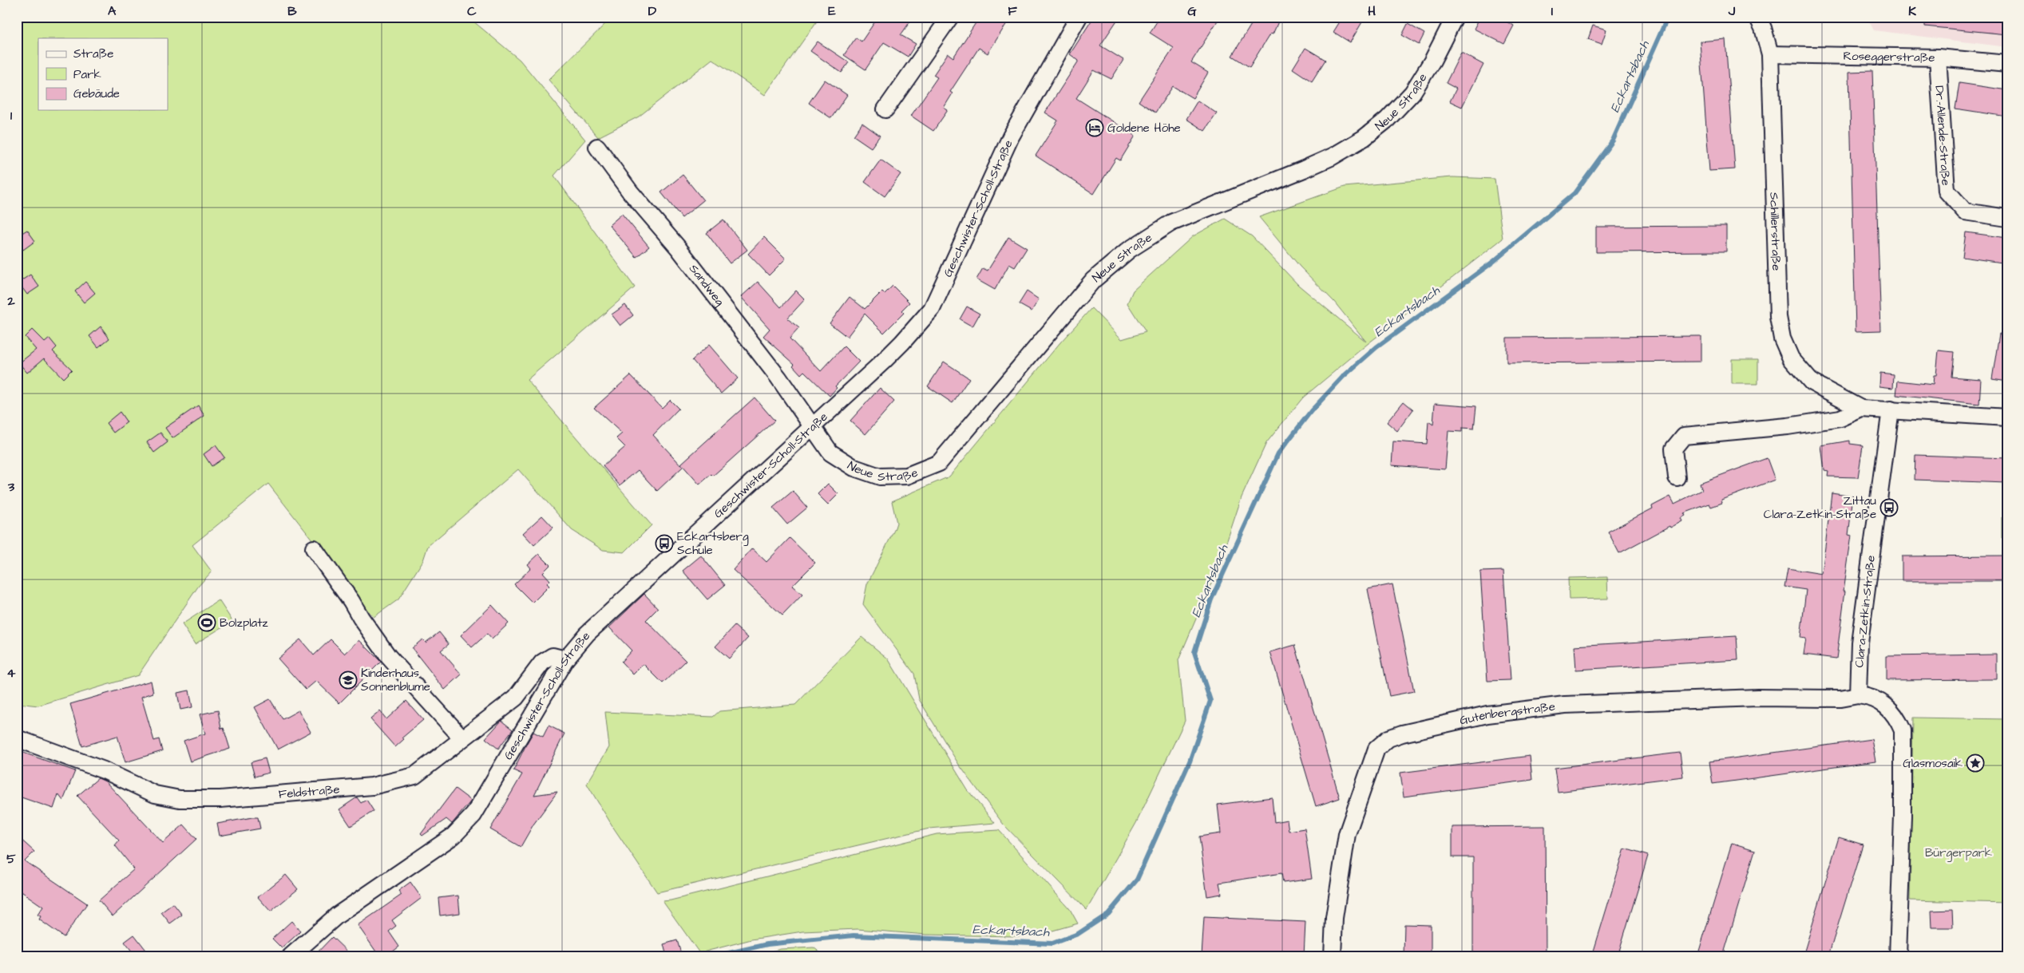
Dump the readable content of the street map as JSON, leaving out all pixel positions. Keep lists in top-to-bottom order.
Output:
{
  "streets": {
    "street": [
      "Roseggerstraße",
      "Neue Straße",
      "Dr.-Allende-Straße",
      "Geschwister-Scholl-Straße",
      "Schillerstraße",
      "Sandweg",
      "Clara-Zetkin-Straße",
      "Gutenbergstraße",
      "Feldstraße"
    ]
  },
  "crossings": [
    ["Roseggerstraße", "Dr.-Allende-Straße"],
    ["Roseggerstraße", "Schillerstraße"],
    ["Neue Straße", "Geschwister-Scholl-Straße"],
    ["Neue Straße", "Sandweg"],
    ["Geschwister-Scholl-Straße", "Sandweg"],
    ["Geschwister-Scholl-Straße", "Feldstraße"],
    ["Schillerstraße", "Clara-Zetkin-Straße"],
    ["Clara-Zetkin-Straße", "Gutenbergstraße"]
  ],
  "water": ["Eckartsbach"],
  "parks": ["Bürgerpark"],
  "places": {
    "hotel": ["Goldene Höhe"],
    "bus stop": ["Zittau Clara-Zetkin-Straße", "Eckartsberg Schule"],
    "sports": ["Bolzplatz"],
    "school or university": ["Kinderhaus Sonnenblume"],
    "place": ["Glasmosaik"]
  },
  "legend": ["Straße", "Park", "Gebäude"],
  "grid": {
    "columns": [
      "A",
      "B",
      "C",
      "D",
      "E",
      "F",
      "G",
      "H",
      "I",
      "J",
      "K"
    ],
    "rows": [
      "1",
      "2",
      "3",
      "4",
      "5"
    ]
  }
}
